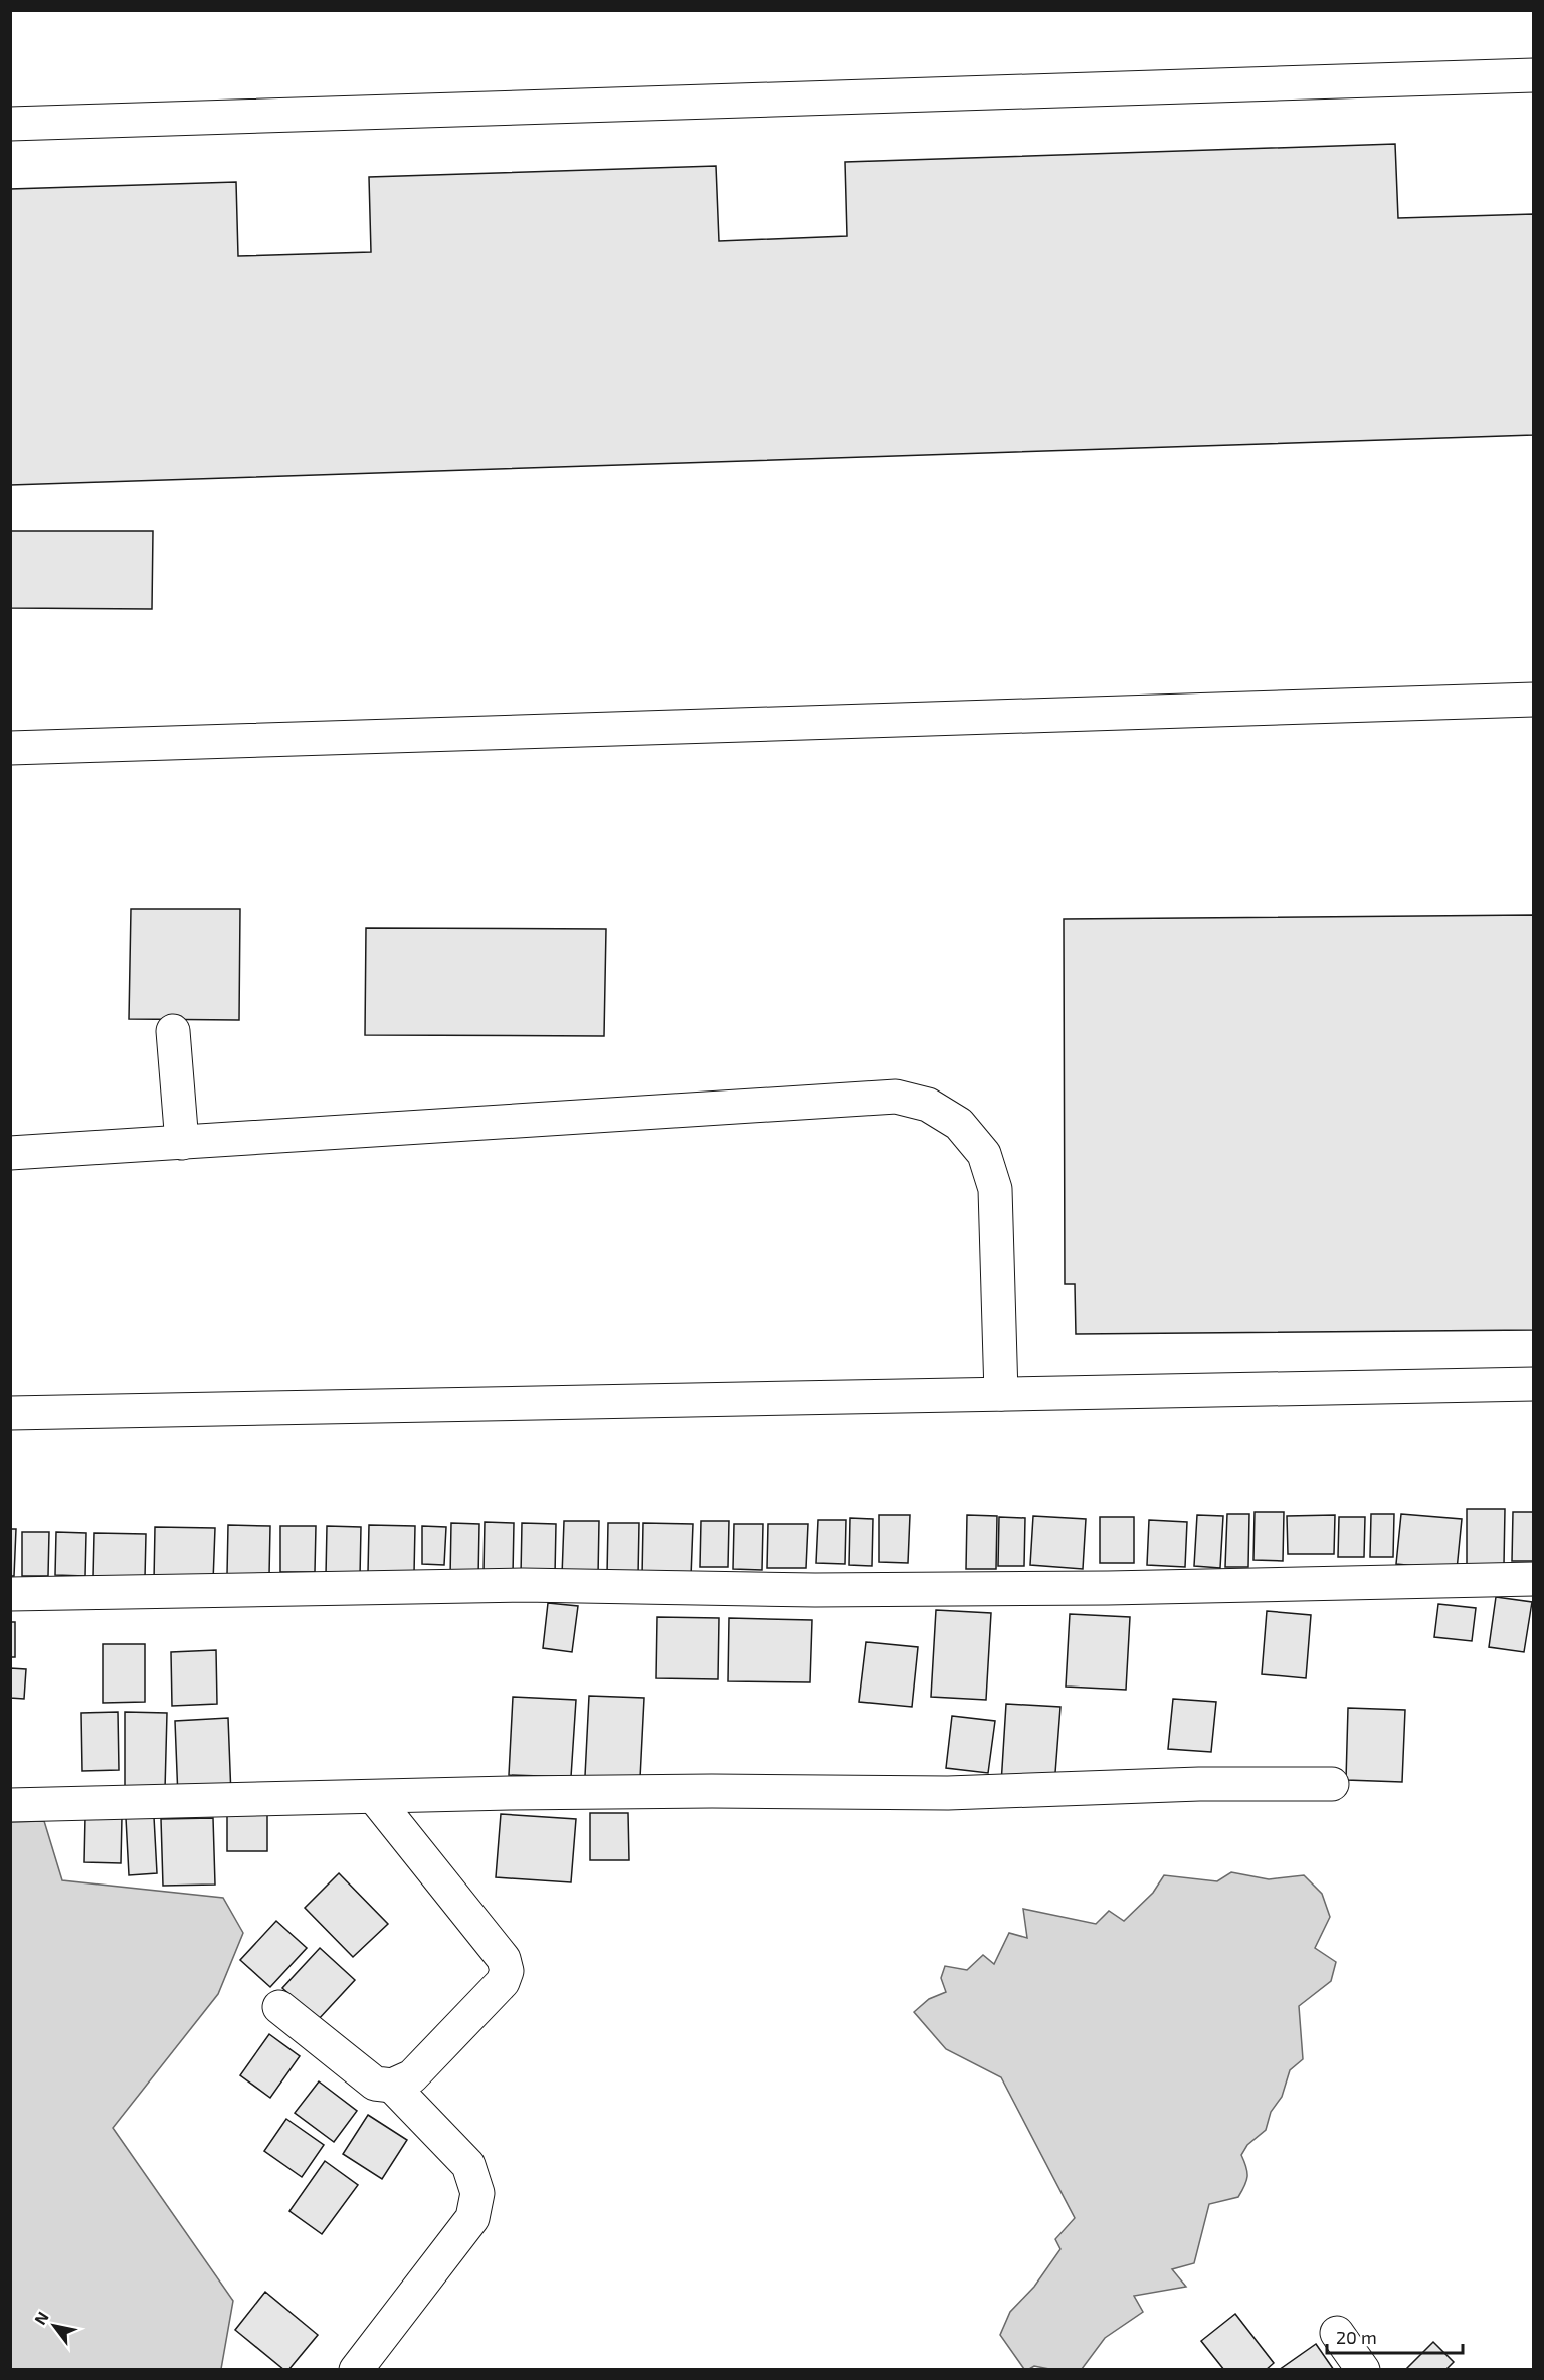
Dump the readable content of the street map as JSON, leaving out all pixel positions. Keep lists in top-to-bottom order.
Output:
{
  "scale_bar": "20 m",
  "north": "top left"
}
